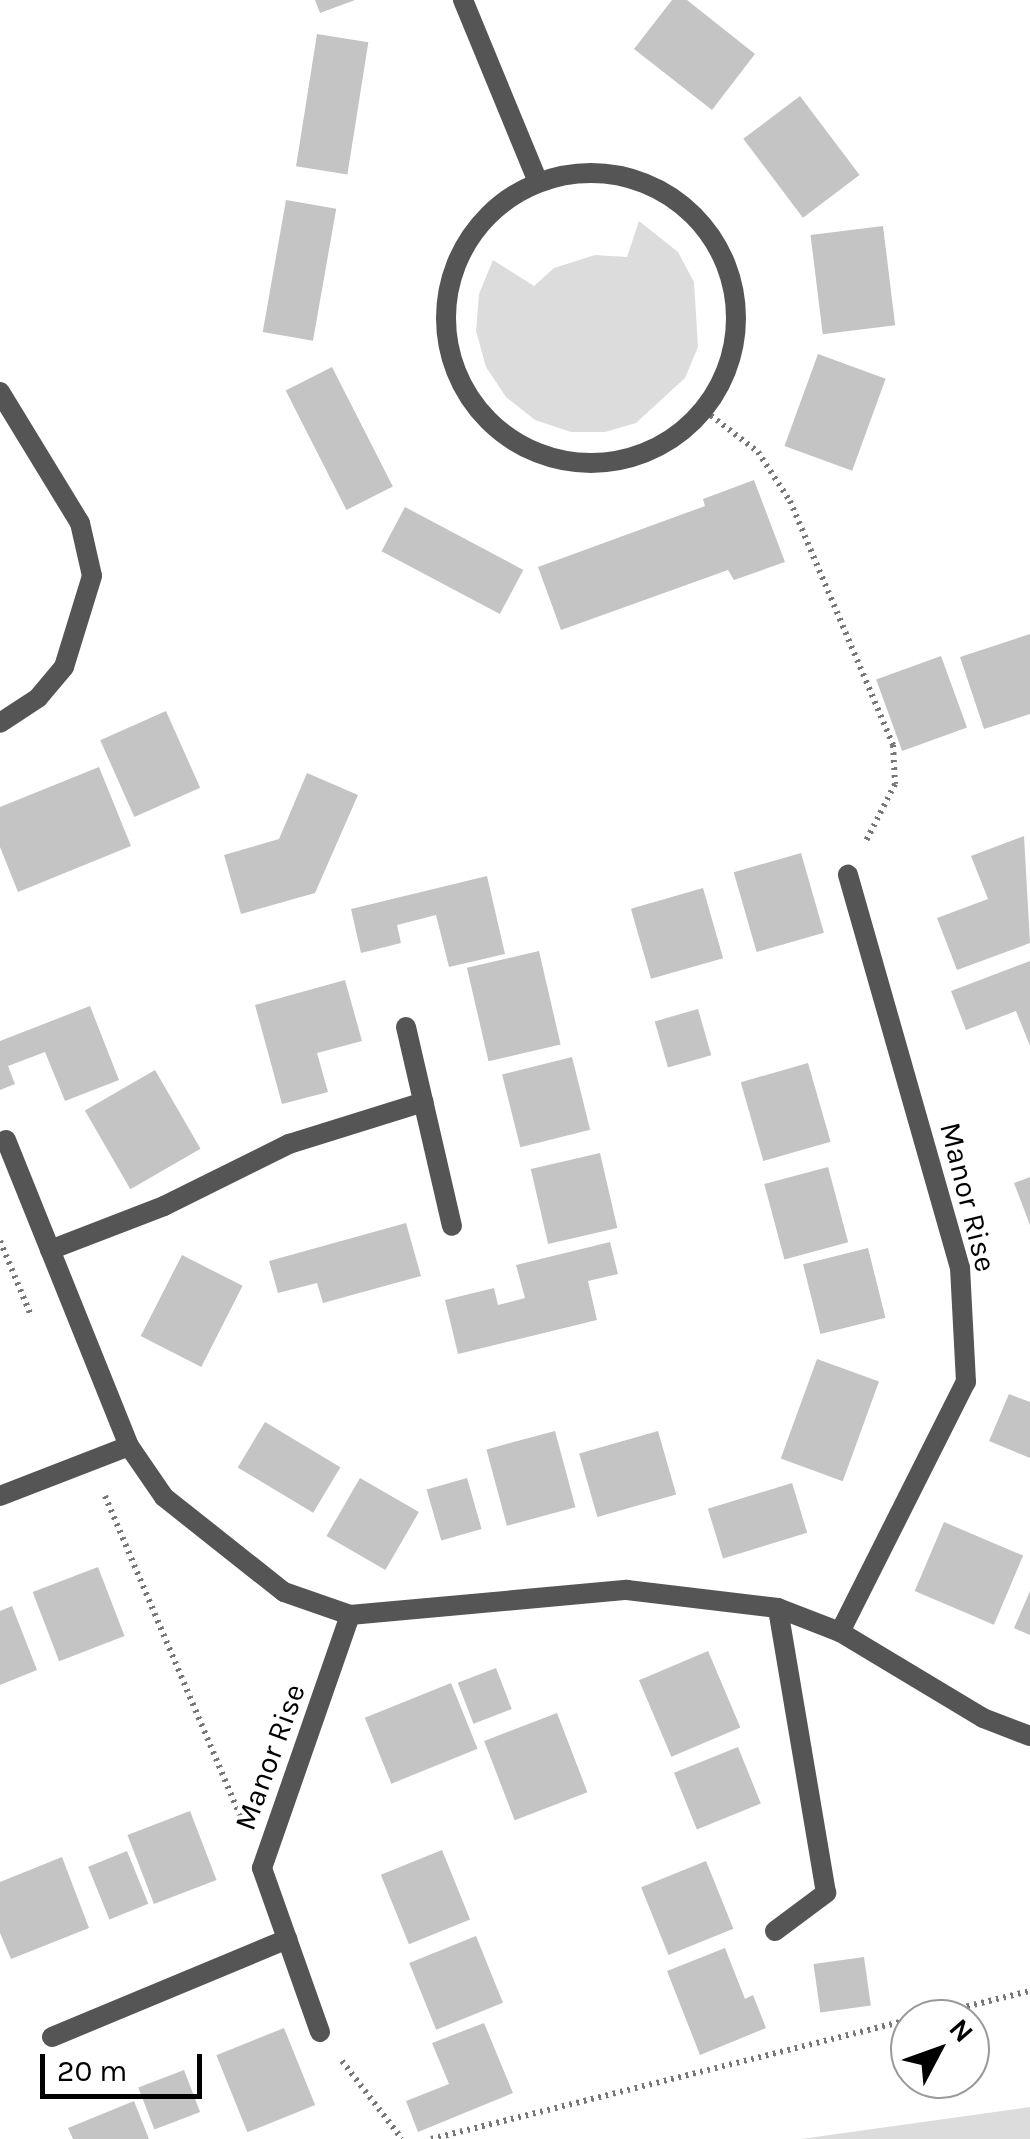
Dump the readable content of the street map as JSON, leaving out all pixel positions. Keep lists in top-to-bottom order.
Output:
{
  "streets": {
    "street": ["Manor Rise"]
  },
  "scale_bar": "20 m",
  "north": "top right"
}
